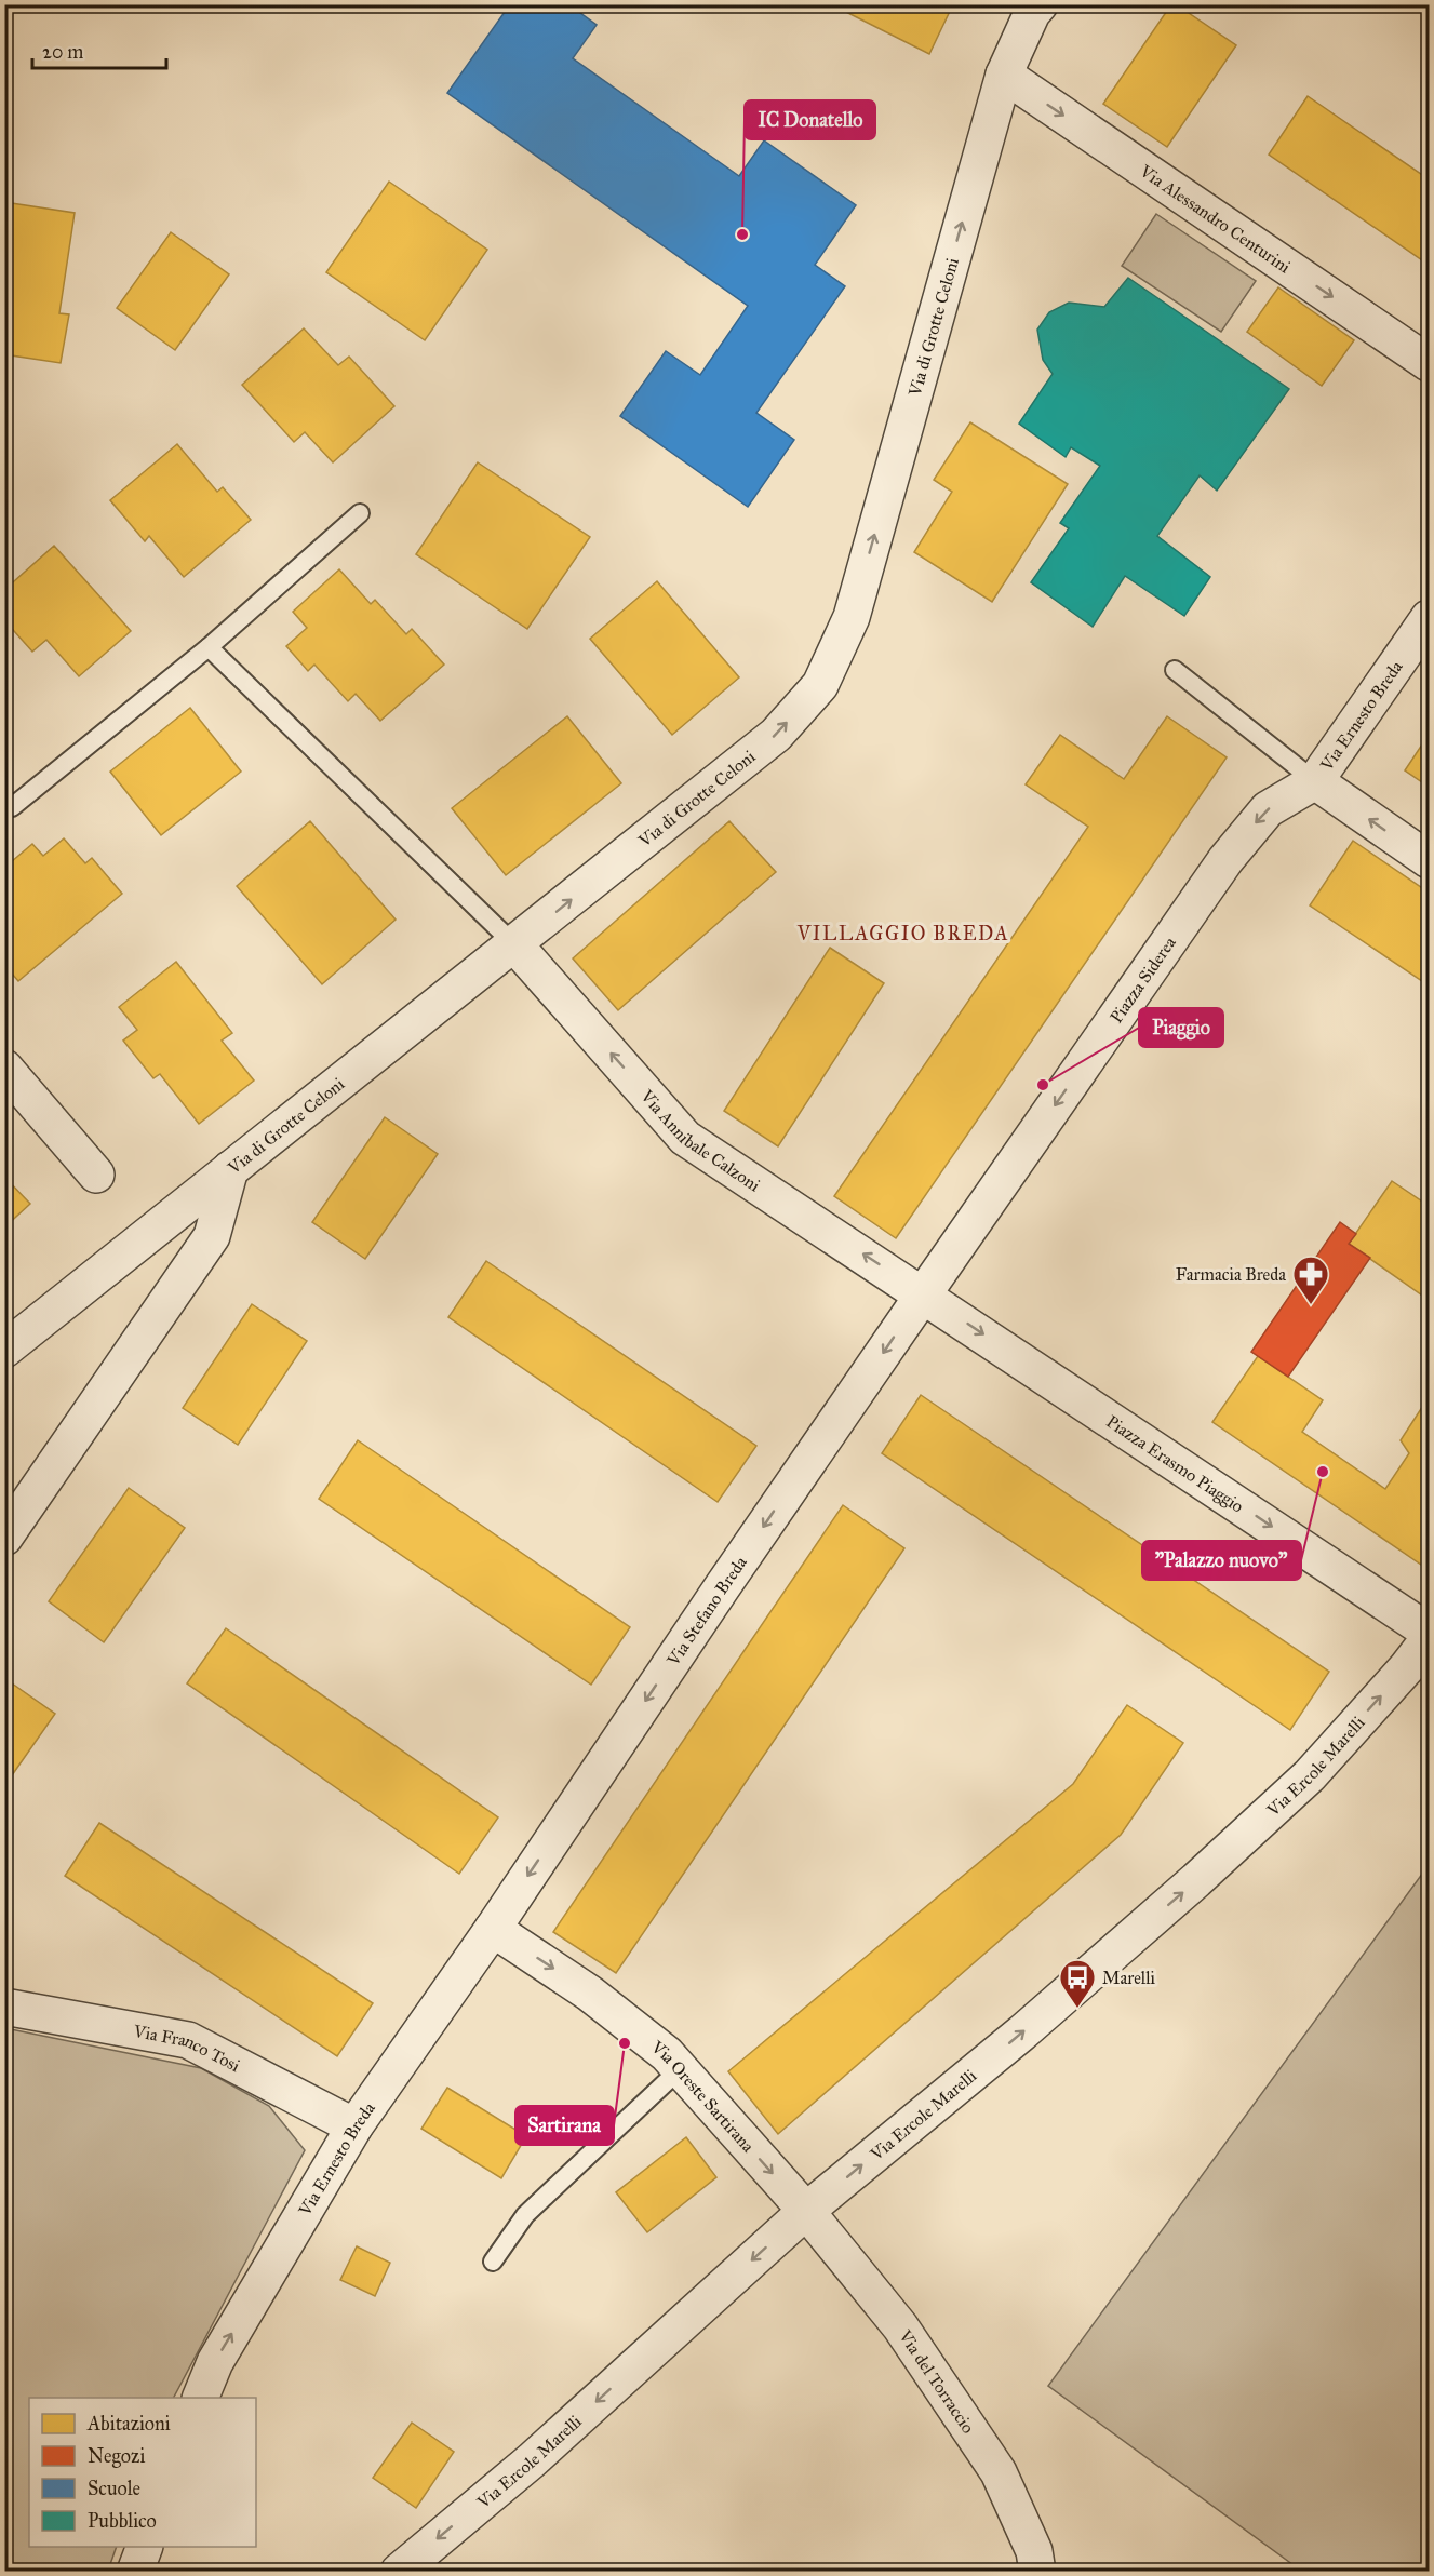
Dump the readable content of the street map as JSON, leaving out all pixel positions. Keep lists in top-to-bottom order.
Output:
{
  "streets": {
    "street": [
      "Via Alessandro Centurini",
      "Via di Grotte Celoni",
      "Via Ernesto Breda",
      "Piazza Siderea",
      "Via Annibale Calzoni",
      "Piazza Erasmo Piaggio",
      "Via Stefano Breda",
      "Via Ercole Marelli",
      "Via Franco Tosi",
      "Via Oreste Sartirana",
      "Via del Torraccio"
    ]
  },
  "crossings": [
    ["Via Alessandro Centurini", "Via di Grotte Celoni"],
    ["Via di Grotte Celoni", "Via Annibale Calzoni"],
    ["Via Ernesto Breda", "Piazza Siderea"],
    ["Via Ernesto Breda", "Via Stefano Breda"],
    ["Via Ernesto Breda", "Via Franco Tosi"],
    ["Via Ernesto Breda", "Via Oreste Sartirana"],
    ["Piazza Siderea", "Via Annibale Calzoni"],
    ["Piazza Siderea", "Piazza Erasmo Piaggio"],
    ["Piazza Siderea", "Via Stefano Breda"],
    ["Via Annibale Calzoni", "Piazza Erasmo Piaggio"],
    ["Via Annibale Calzoni", "Via Stefano Breda"],
    ["Piazza Erasmo Piaggio", "Via Stefano Breda"],
    ["Via Stefano Breda", "Via Oreste Sartirana"],
    ["Via Ercole Marelli", "Via Oreste Sartirana"],
    ["Via Ercole Marelli", "Via del Torraccio"],
    ["Via Oreste Sartirana", "Via del Torraccio"]
  ],
  "one_way": [
    "Via Alessandro Centurini",
    "Via di Grotte Celoni",
    "Via Ernesto Breda",
    "Piazza Siderea",
    "Via Annibale Calzoni",
    "Piazza Erasmo Piaggio",
    "Via Stefano Breda",
    "Via Oreste Sartirana"
  ],
  "districts": ["VILLAGGIO BREDA"],
  "places": {
    "other": [
      "IC Donatello",
      "Piaggio",
      "\"Palazzo nuovo\"",
      "Sartirana"
    ],
    "pharmacy": ["Farmacia Breda"],
    "bus stop": ["Marelli"]
  },
  "legend": [
    "Abitazioni",
    "Negozi",
    "Scuole",
    "Pubblico"
  ],
  "scale_bar": "20 m"
}
